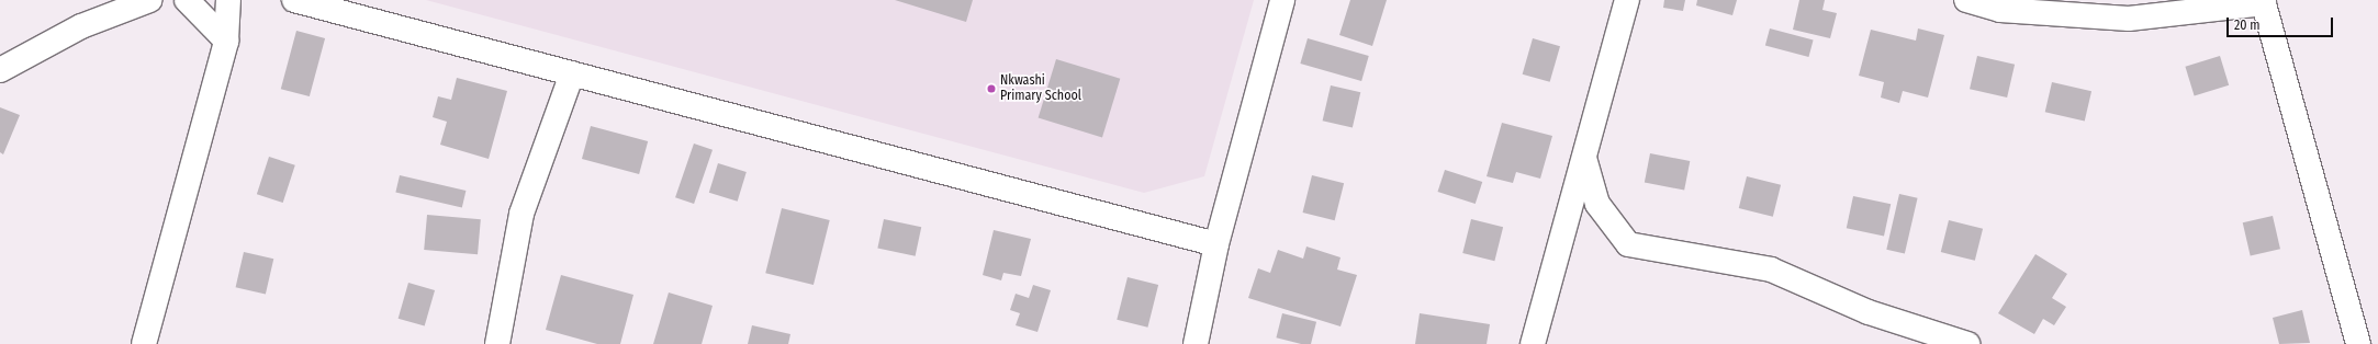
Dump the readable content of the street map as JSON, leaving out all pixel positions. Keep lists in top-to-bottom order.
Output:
{
  "places": ["Nkwashi Primary School"],
  "scale_bar": "20 m"
}
